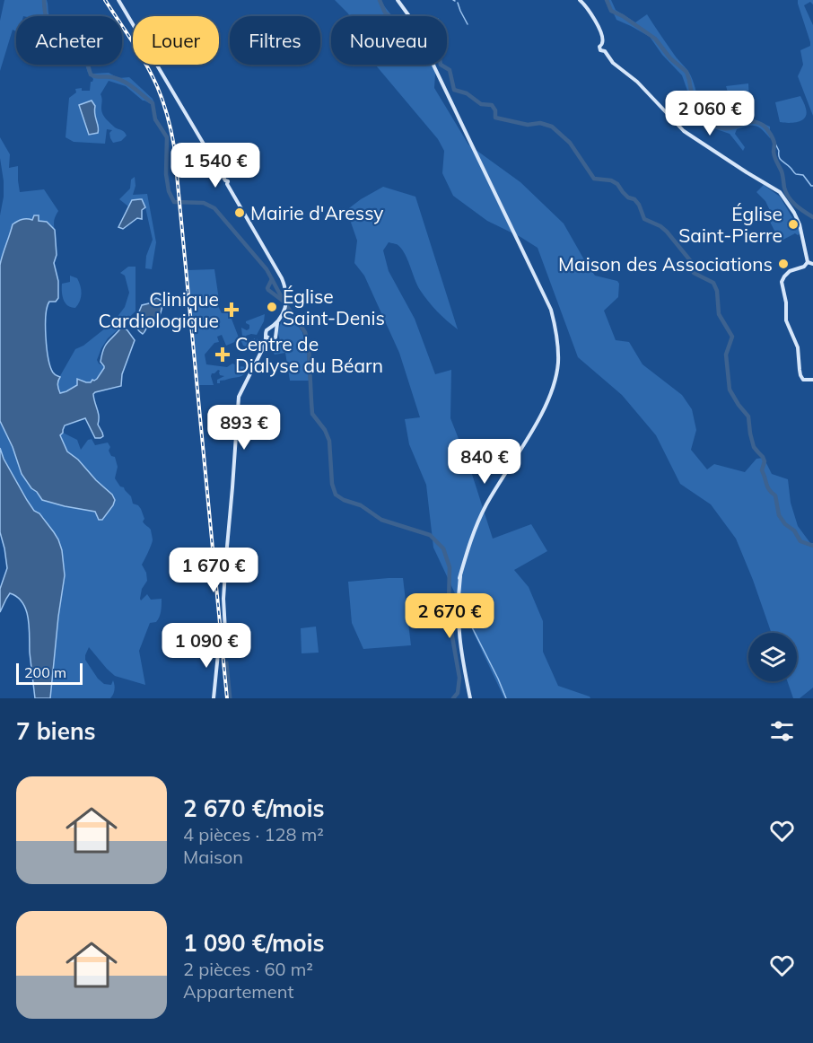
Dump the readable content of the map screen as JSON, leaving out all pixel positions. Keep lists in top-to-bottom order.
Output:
{
  "places": {
    "other": [
      "Mairie d'Aressy",
      "Église Saint-Pierre",
      "Maison des Associations",
      "Église Saint-Denis"
    ],
    "health": ["Clinique Cardiologique", "Centre de Dialyse du Béarn"]
  },
  "scale_bar": "200 m",
  "page": {
    "chip": [
      "Acheter",
      "Louer",
      "Filtres",
      "Nouveau"
    ],
    "price": [
      "2 060 €",
      "1 540 €",
      "893 €",
      "840 €",
      "1 670 €",
      "2 670 €",
      "1 090 €"
    ],
    "scale": "200 m",
    "heading": "7 biens",
    "list": [
      {
        "name": "2 670 €/mois",
        "note": "4 pièces · 128 m² · Maison"
      },
      {
        "name": "1 090 €/mois",
        "note": "2 pièces · 60 m² · Appartement"
      }
    ]
  }
}
